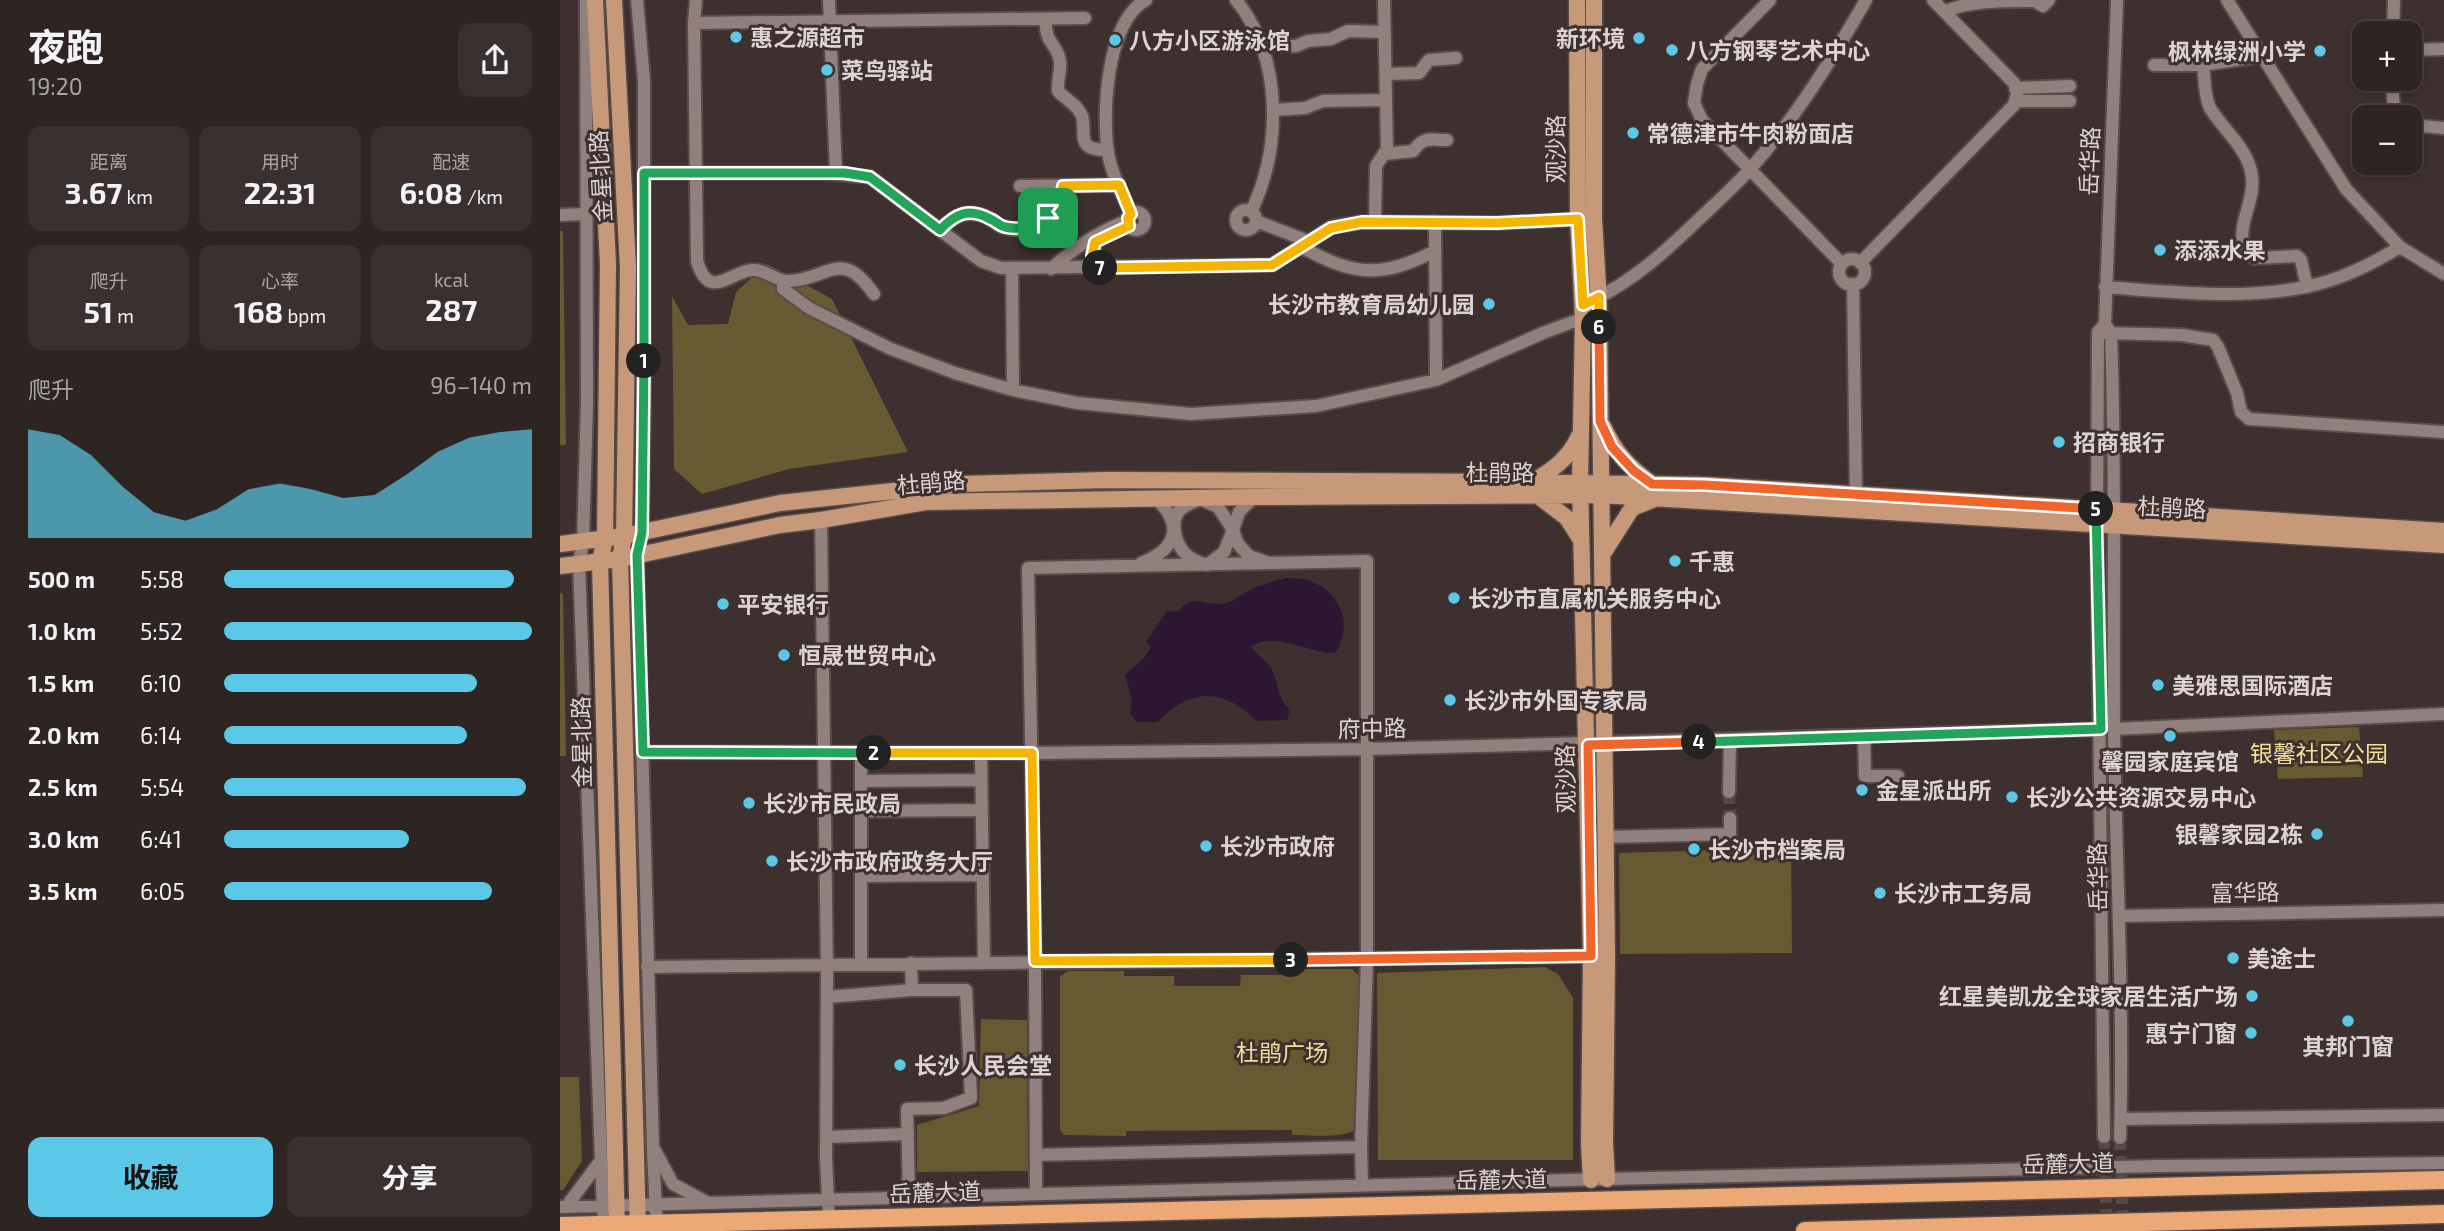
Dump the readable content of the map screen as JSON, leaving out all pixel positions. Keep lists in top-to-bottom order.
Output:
{
  "streets": {
    "highway": ["岳麓大道"],
    "main road": ["观沙路", "金星北路", "杜鹃路"],
    "street": ["岳华路", "府中路", "富华路"]
  },
  "crossings": [
    ["观沙路", "杜鹃路"],
    ["观沙路", "府中路"],
    ["岳华路", "杜鹃路"],
    ["岳华路", "府中路"],
    ["岳华路", "富华路"],
    ["金星北路", "杜鹃路"],
    ["金星北路", "岳麓大道"]
  ],
  "parks": ["银馨社区公园", "杜鹃广场"],
  "places": [
    "惠之源超市",
    "新环境",
    "八方小区游泳馆",
    "八方钢琴艺术中心",
    "枫林绿洲小学",
    "菜鸟驿站",
    "常德津市牛肉粉面店",
    "添添水果",
    "长沙市教育局幼儿园",
    "招商银行",
    "千惠",
    "长沙市直属机关服务中心",
    "平安银行",
    "恒晟世贸中心",
    "美雅思国际酒店",
    "长沙市外国专家局",
    "馨园家庭宾馆",
    "金星派出所",
    "长沙公共资源交易中心",
    "长沙市民政局",
    "银馨家园2栋",
    "长沙市政府",
    "长沙市档案局",
    "长沙市政府政务大厅",
    "长沙市工务局",
    "美途士",
    "红星美凯龙全球家居生活广场",
    "其邦门窗",
    "惠宁门窗",
    "长沙人民会堂"
  ],
  "page": {
    "heading": ["夜跑", "19:20"],
    "map_buttons": ["+", "−"],
    "stats": [
      ["距离", "3.67 km"],
      ["用时", "22:31"],
      ["配速", "6:08 /km"],
      ["爬升", "51 m"],
      ["心率", "168 bpm"],
      ["kcal", "287"]
    ],
    "pins": [
      "7",
      "6",
      "1",
      "5",
      "4",
      "2",
      "3"
    ],
    "chart": ["爬升", "96–140 m"],
    "list": [
      {
        "name": "500 m",
        "note": "5:58"
      },
      {
        "name": "1.0 km",
        "note": "5:52"
      },
      {
        "name": "1.5 km",
        "note": "6:10"
      },
      {
        "name": "2.0 km",
        "note": "6:14"
      },
      {
        "name": "2.5 km",
        "note": "5:54"
      },
      {
        "name": "3.0 km",
        "note": "6:41"
      },
      {
        "name": "3.5 km",
        "note": "6:05"
      }
    ],
    "buttons": ["收藏", "分享"]
  }
}
